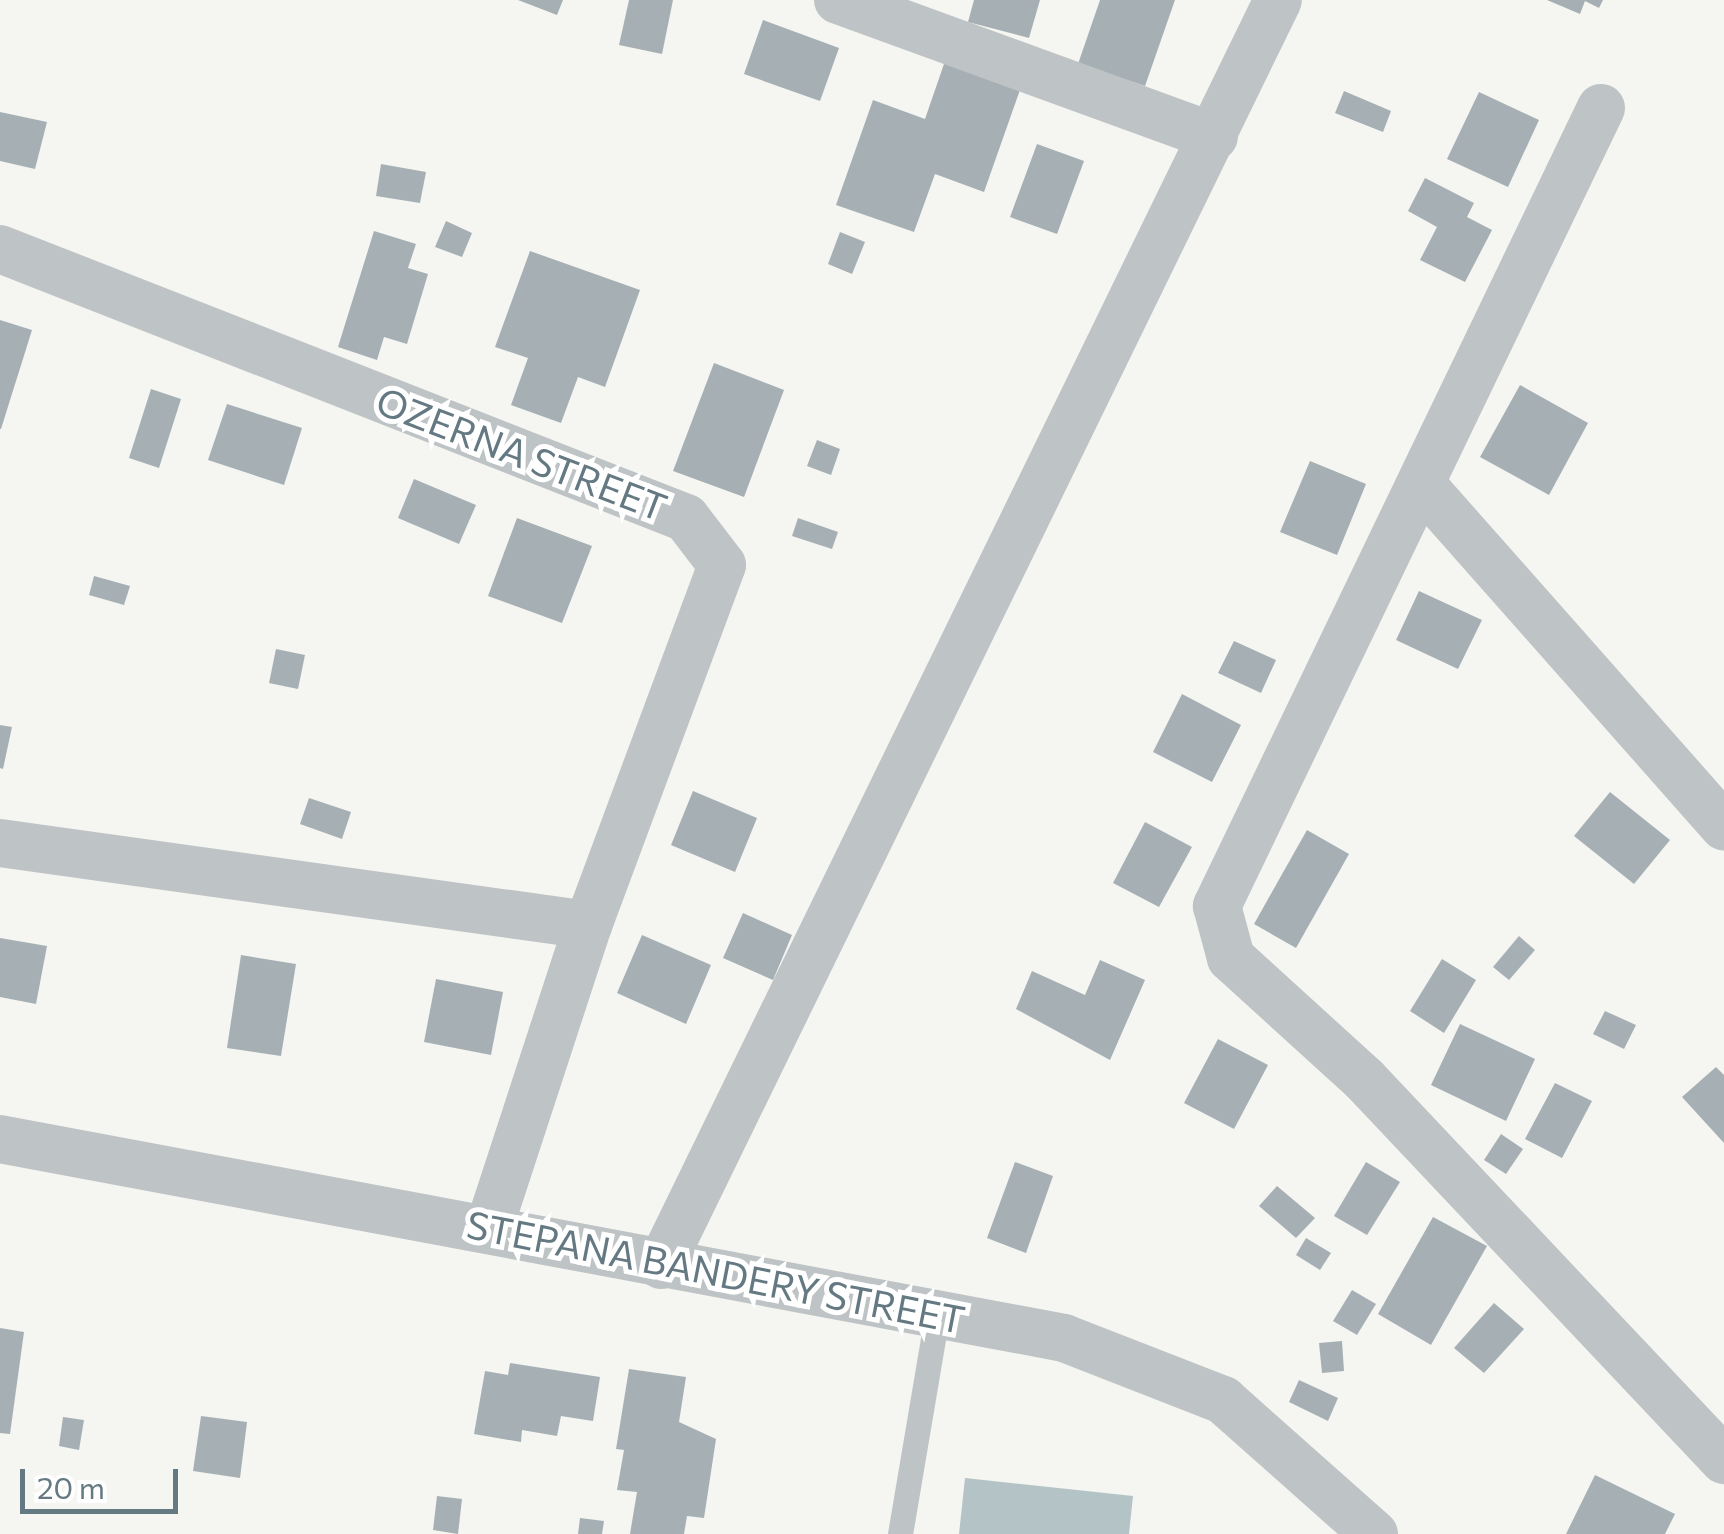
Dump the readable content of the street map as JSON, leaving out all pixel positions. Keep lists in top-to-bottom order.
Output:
{
  "streets": {
    "street": ["OZERNA STREET", "STEPANA BANDERY STREET"]
  },
  "crossings": [
    ["OZERNA STREET", "STEPANA BANDERY STREET"]
  ],
  "scale_bar": "20 m"
}
